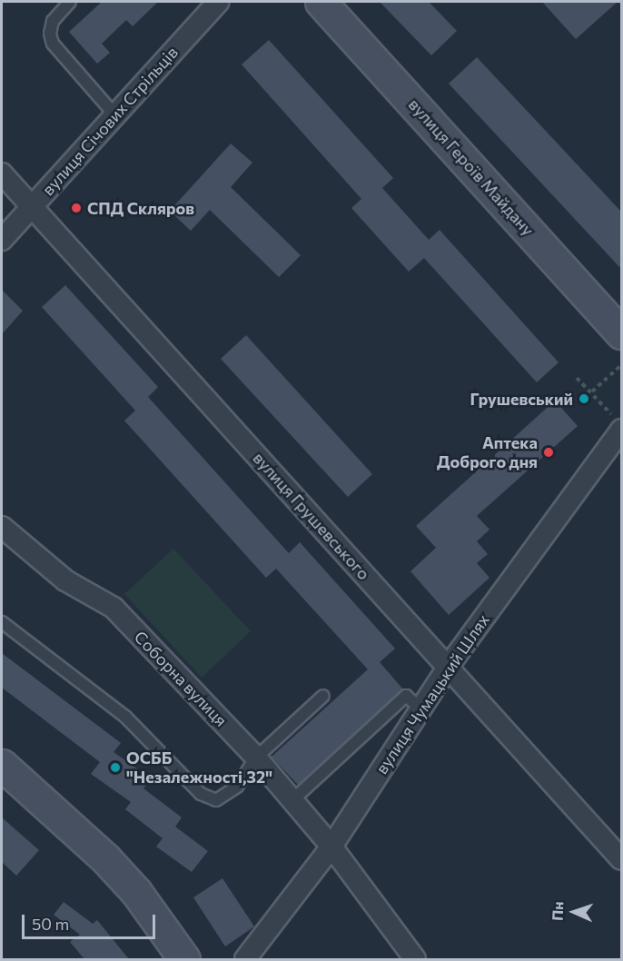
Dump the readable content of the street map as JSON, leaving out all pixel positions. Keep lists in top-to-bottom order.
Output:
{
  "streets": {
    "street": [
      "вулиця Січових Стрільців",
      "вулиця Героїв Майдану",
      "вулиця Грушевського",
      "Соборна вулиця",
      "вулиця Чумацький Шлях"
    ]
  },
  "crossings": [
    ["вулиця Січових Стрільців", "вулиця Грушевського"],
    ["вулиця Грушевського", "вулиця Чумацький Шлях"]
  ],
  "places": [
    "СПД Скляров",
    "Грушевський",
    "Аптека Доброго дня",
    "ОСББ \"Незалежності,32\""
  ],
  "scale_bar": "50 m",
  "north": "left"
}
